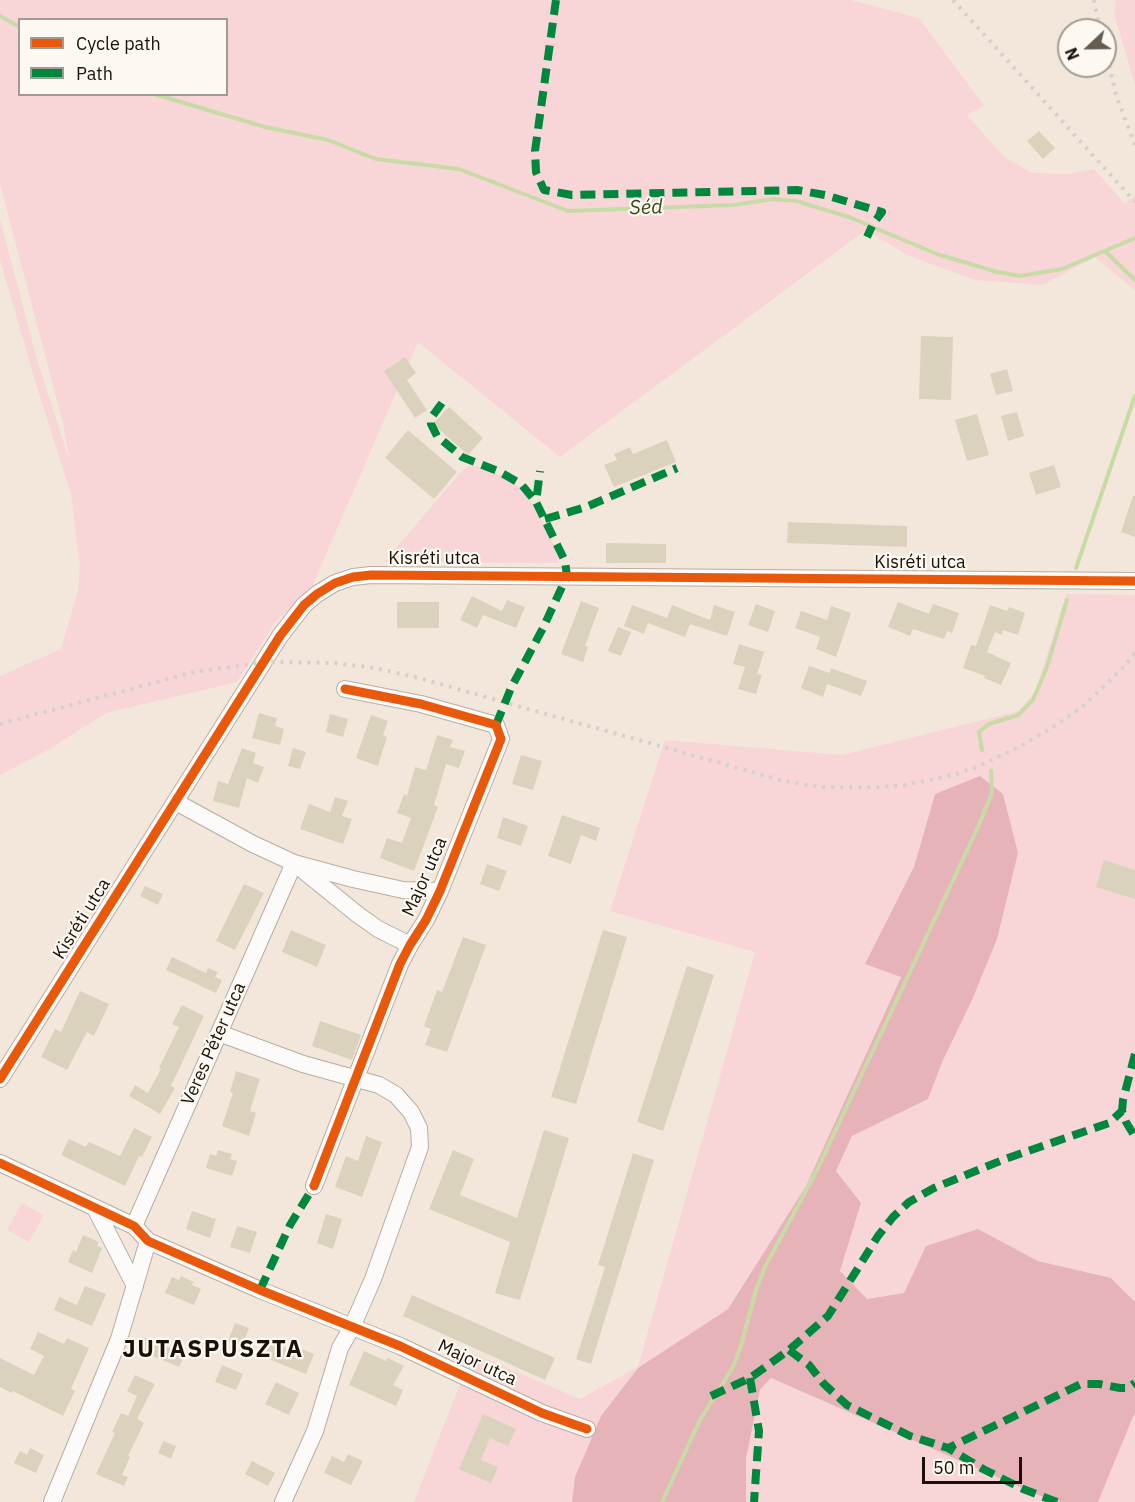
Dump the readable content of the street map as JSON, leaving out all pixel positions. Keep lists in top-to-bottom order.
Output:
{
  "streets": {
    "street": ["Kisréti utca", "Major utca", "Veres Péter utca"]
  },
  "districts": ["JUTASPUSZTA"],
  "water": ["Séd"],
  "legend": ["Cycle path", "Path"],
  "scale_bar": "50 m",
  "north": "left"
}
